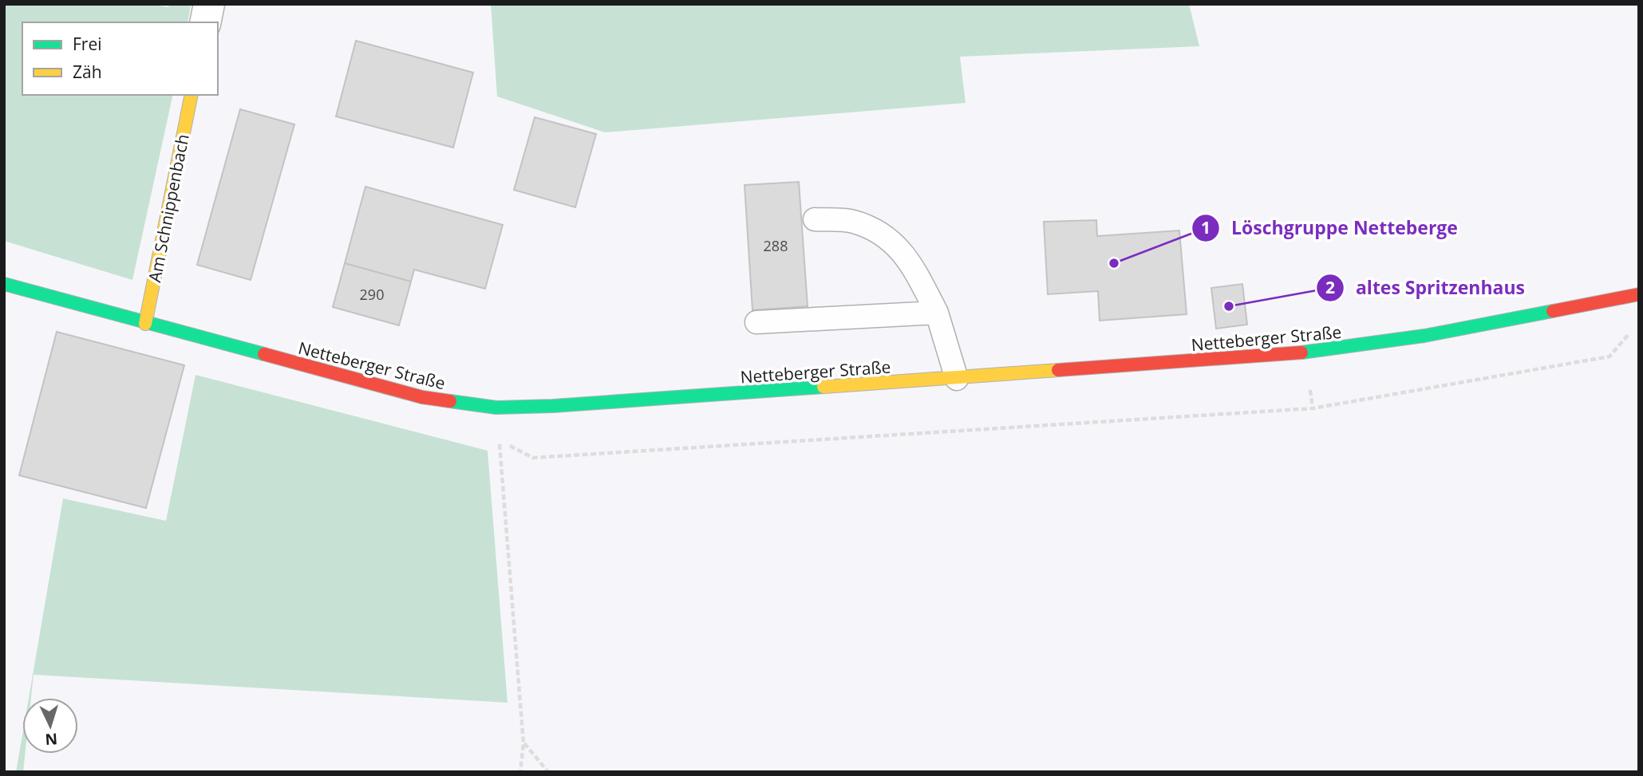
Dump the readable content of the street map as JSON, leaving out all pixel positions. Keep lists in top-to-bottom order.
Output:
{
  "streets": {
    "street": ["Am Schnippenbach", "Netteberger Straße"]
  },
  "crossings": [
    ["Am Schnippenbach", "Netteberger Straße"]
  ],
  "places": ["Löschgruppe Netteberge", "altes Spritzenhaus"],
  "house_numbers": ["288", "290"],
  "legend": ["Frei", "Zäh"],
  "north": "bottom"
}
